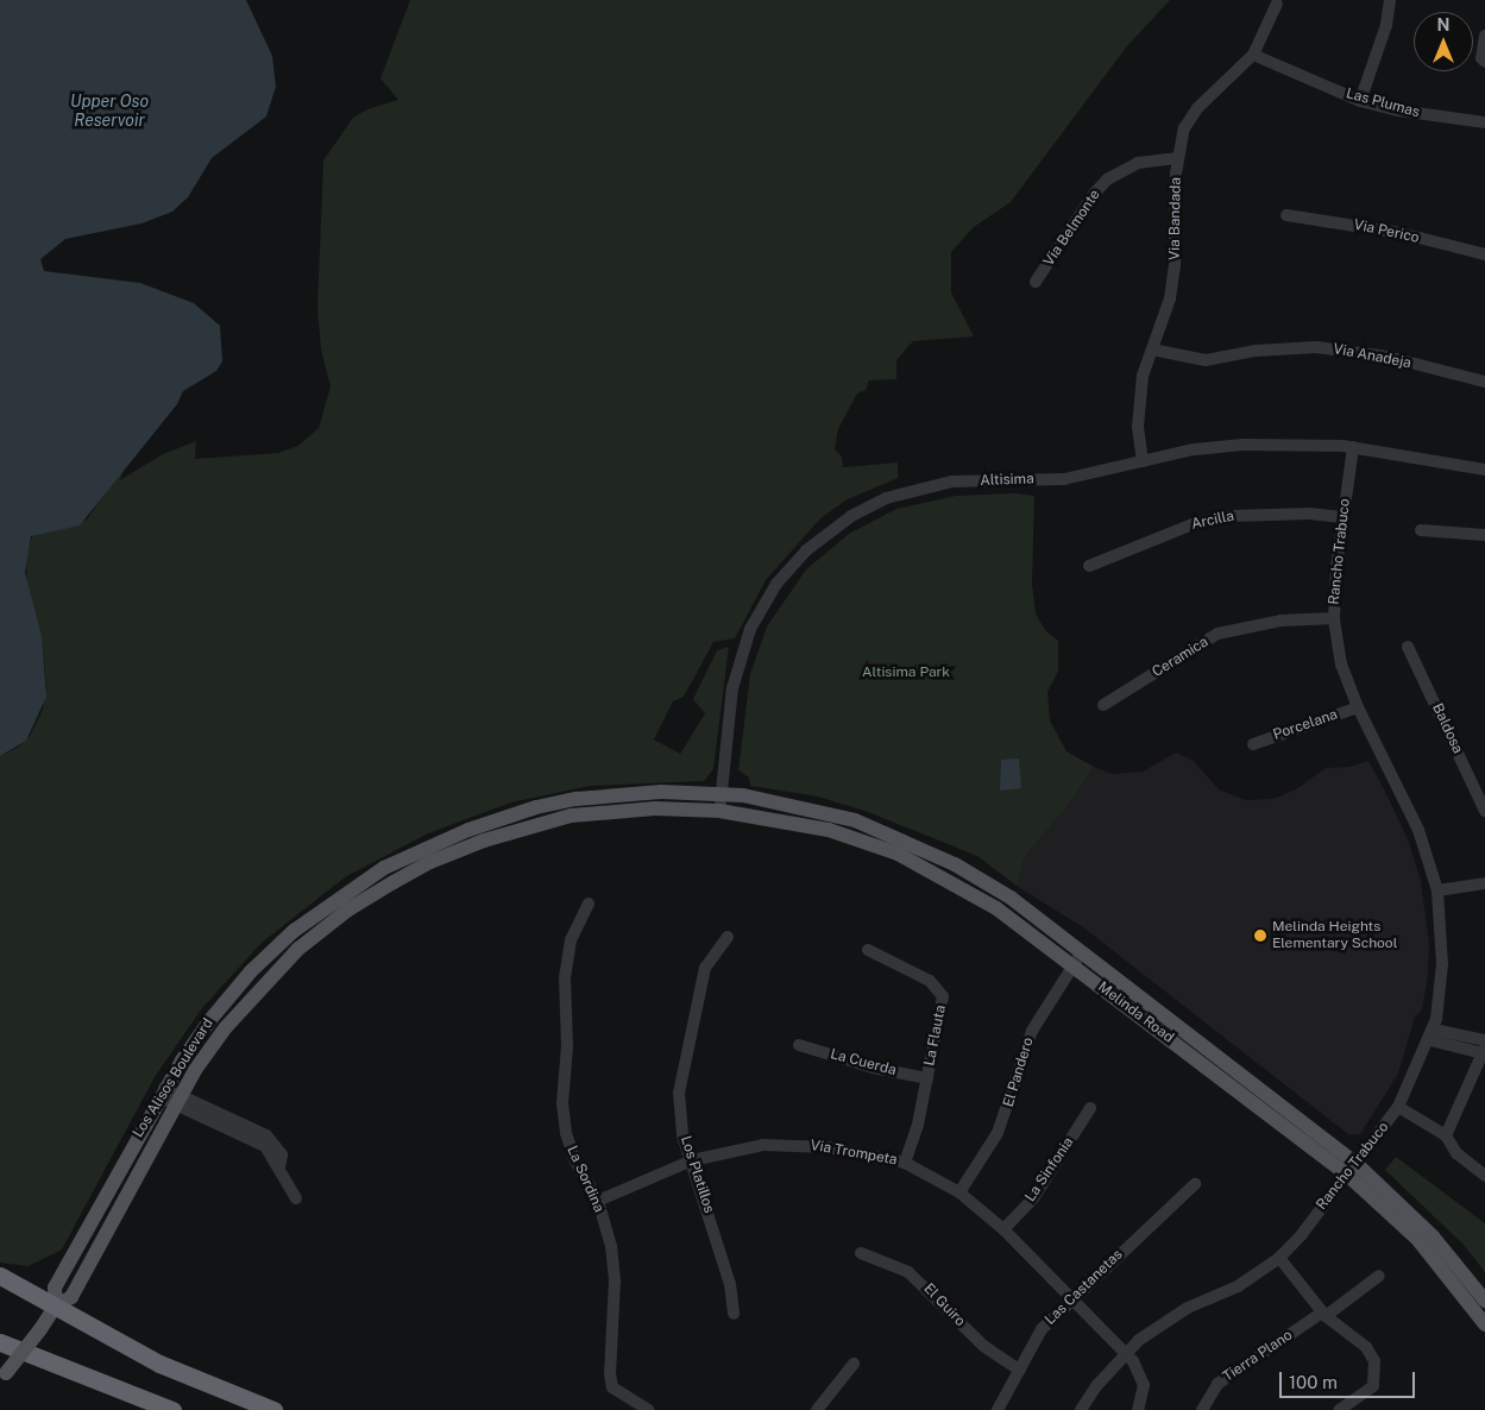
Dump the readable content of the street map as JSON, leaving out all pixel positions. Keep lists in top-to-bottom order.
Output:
{
  "streets": {
    "main road": ["Melinda Road", "Los Alisos Boulevard"],
    "street": [
      "Las Plumas",
      "Via Bandada",
      "Via Belmonte",
      "Via Perico",
      "Via Anadeja",
      "Altisima",
      "Arcilla",
      "Rancho Trabuco",
      "Ceramica",
      "Porcelana",
      "Baldosa",
      "La Flauta",
      "La Cuerda",
      "El Pandero",
      "Via Trompeta",
      "La Sinfonia",
      "Los Platillos",
      "La Sordina",
      "Las Castanetas",
      "El Guiro",
      "Tierra Plano"
    ]
  },
  "crossings": [
    ["Las Plumas", "Via Bandada"],
    ["Via Bandada", "Via Belmonte"],
    ["Via Bandada", "Via Anadeja"],
    ["Via Bandada", "Altisima"],
    ["Altisima", "Rancho Trabuco"],
    ["Altisima", "Melinda Road"],
    ["Altisima", "Los Alisos Boulevard"],
    ["Arcilla", "Rancho Trabuco"],
    ["Rancho Trabuco", "Ceramica"],
    ["Rancho Trabuco", "Porcelana"],
    ["Rancho Trabuco", "Melinda Road"],
    ["Rancho Trabuco", "Via Trompeta"],
    ["Melinda Road", "El Pandero"],
    ["Melinda Road", "Los Alisos Boulevard"],
    ["La Flauta", "La Cuerda"],
    ["La Flauta", "Via Trompeta"],
    ["El Pandero", "Via Trompeta"],
    ["Via Trompeta", "La Sinfonia"],
    ["Via Trompeta", "Los Platillos"],
    ["Via Trompeta", "La Sordina"],
    ["Via Trompeta", "Las Castanetas"],
    ["Las Castanetas", "El Guiro"]
  ],
  "water": ["Upper Oso Reservoir"],
  "parks": ["Altisima Park"],
  "places": ["Melinda Heights Elementary School"],
  "scale_bar": "100 m",
  "north": "top"
}
